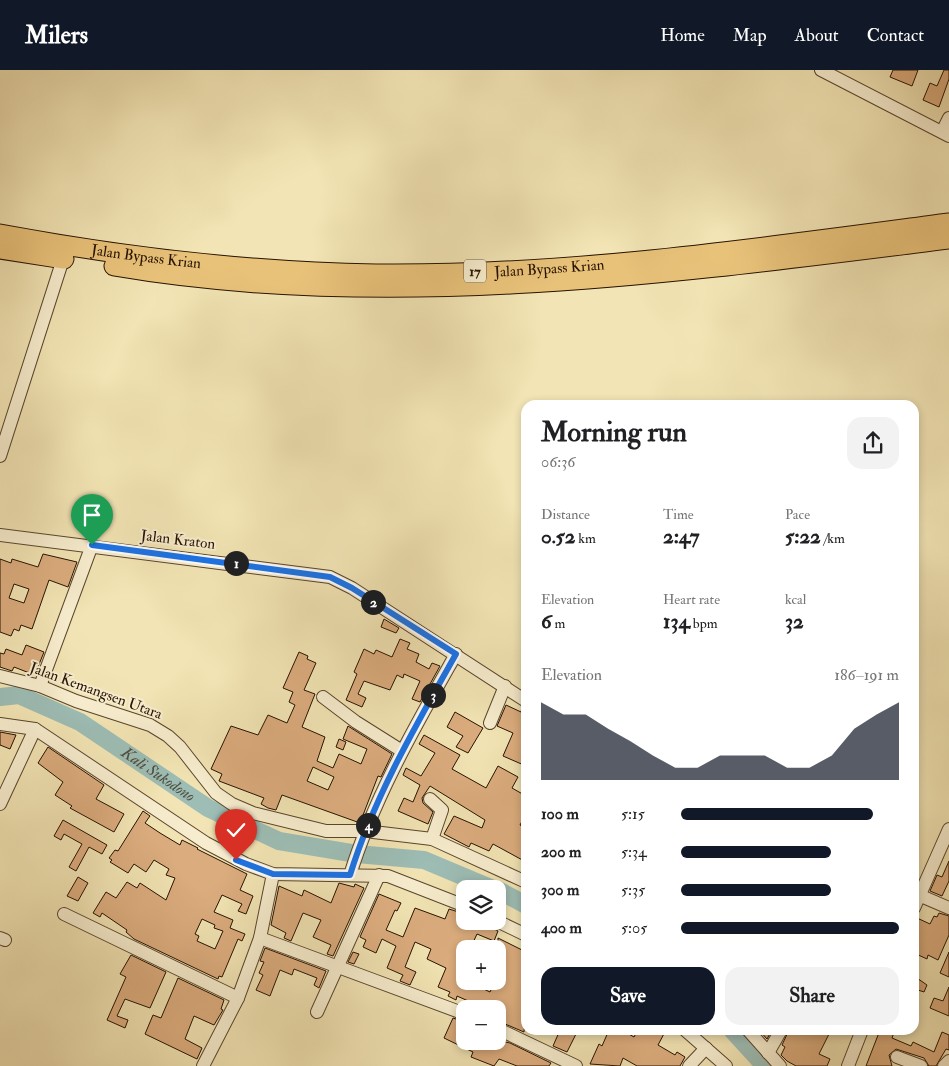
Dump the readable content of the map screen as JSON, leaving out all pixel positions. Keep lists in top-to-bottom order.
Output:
{
  "streets": {
    "highway": ["Jalan Bypass Krian", "17"],
    "street": ["Jalan Kraton", "Jalan Kemangsen Utara"]
  },
  "water": ["Kali Sukodono"],
  "page": {
    "header": "Milers",
    "nav": [
      "Home",
      "Map",
      "About",
      "Contact"
    ],
    "heading": ["Morning run", "06:36"],
    "stats": [
      ["Distance", "0.52 km"],
      ["Time", "2:47"],
      ["Pace", "5:22 /km"],
      ["Elevation", "6 m"],
      ["Heart rate", "134 bpm"],
      ["kcal", "32"]
    ],
    "pins": [
      "1",
      "2",
      "3",
      "4"
    ],
    "chart": ["Elevation", "186–191 m"],
    "list": [
      {
        "name": "100 m",
        "note": "5:15"
      },
      {
        "name": "200 m",
        "note": "5:34"
      },
      {
        "name": "300 m",
        "note": "5:35"
      },
      {
        "name": "400 m",
        "note": "5:05"
      }
    ],
    "map_buttons": ["+", "−"],
    "buttons": ["Save", "Share"]
  }
}
